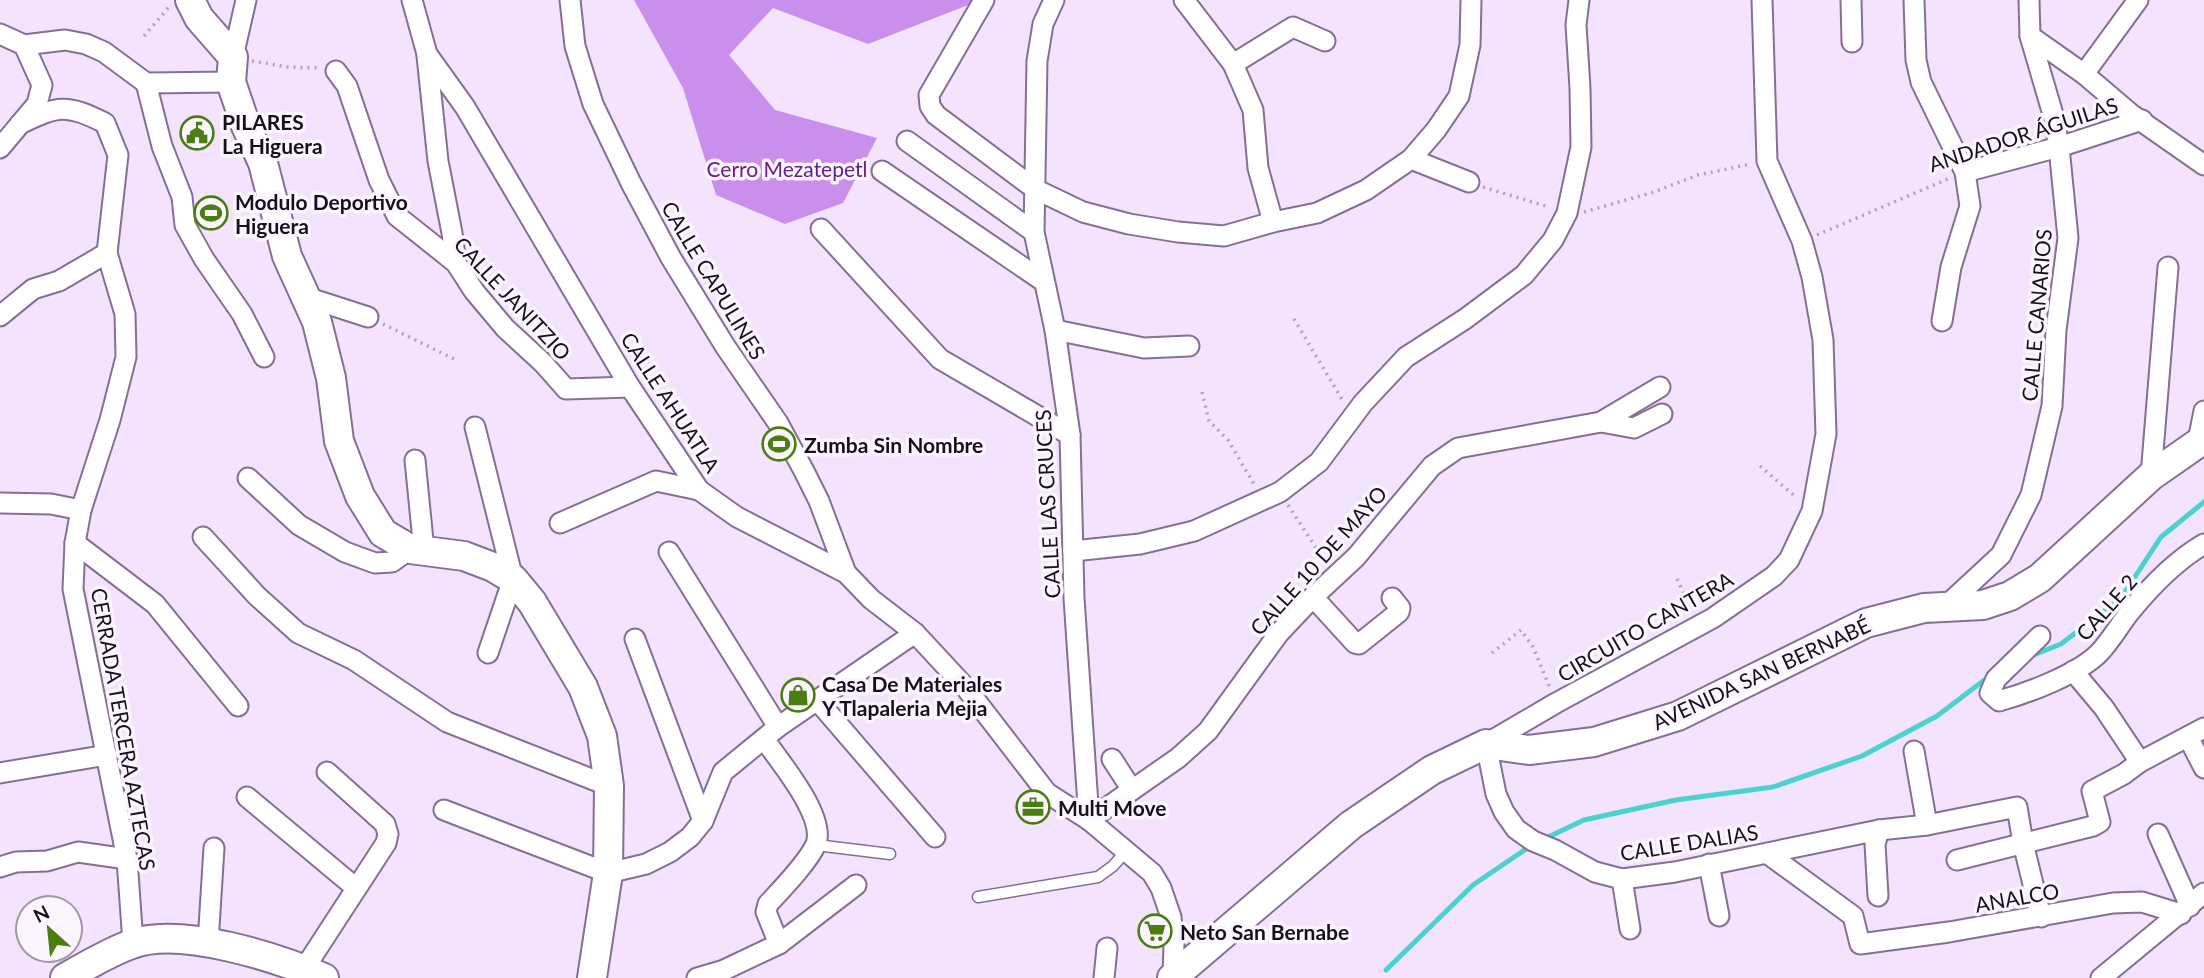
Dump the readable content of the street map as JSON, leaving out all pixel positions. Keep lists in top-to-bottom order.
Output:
{
  "streets": {
    "street": [
      "ANDADOR ÁGUILAS",
      "CALLE CAPULINES",
      "CALLE JANITZIO",
      "CALLE CANARIOS",
      "CALLE AHUATLA",
      "CALLE LAS CRUCES",
      "CALLE 10 DE MAYO",
      "CALLE 2",
      "CIRCUITO CANTERA",
      "AVENIDA SAN BERNABÉ",
      "CERRADA TERCERA AZTECAS",
      "CALLE DALIAS",
      "ANALCO"
    ]
  },
  "crossings": [
    ["ANDADOR ÁGUILAS", "CALLE CANARIOS"],
    ["ANDADOR ÁGUILAS", "CIRCUITO CANTERA"],
    ["CALLE CAPULINES", "CALLE AHUATLA"],
    ["CALLE JANITZIO", "CALLE AHUATLA"],
    ["CALLE CANARIOS", "AVENIDA SAN BERNABÉ"],
    ["CALLE AHUATLA", "CALLE LAS CRUCES"],
    ["CALLE AHUATLA", "CALLE 10 DE MAYO"],
    ["CALLE LAS CRUCES", "CALLE 10 DE MAYO"],
    ["CIRCUITO CANTERA", "AVENIDA SAN BERNABÉ"],
    ["CIRCUITO CANTERA", "CALLE DALIAS"],
    ["AVENIDA SAN BERNABÉ", "CALLE DALIAS"],
    ["CALLE DALIAS", "ANALCO"]
  ],
  "parks": ["Cerro Mezatepetl"],
  "places": {
    "public building": ["PILARES La Higuera"],
    "sports": ["Modulo Deportivo Higuera", "Zumba Sin Nombre"],
    "shop": ["Casa De Materiales Y Tlapaleria Mejia"],
    "office": ["Multi Move"],
    "supermarket": ["Neto San Bernabe"]
  },
  "north": "top left"
}
